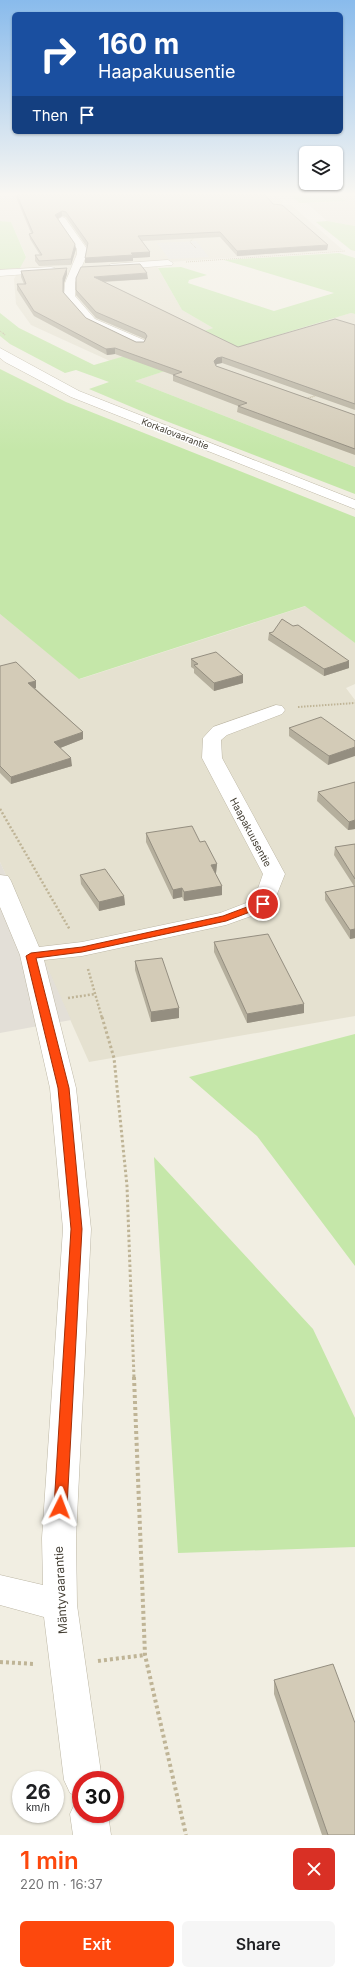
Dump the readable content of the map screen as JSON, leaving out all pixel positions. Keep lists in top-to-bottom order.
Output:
{
  "streets": {
    "street": ["Korkalovaarantie", "Haapakuusentie", "Mäntyvaarantie"]
  },
  "crossings": [
    ["Haapakuusentie", "Mäntyvaarantie"]
  ],
  "page": {
    "turn": ["160 m", "Haapakuusentie"],
    "then": "Then",
    "speed": "26 km/h",
    "limit": "30",
    "heading": ["1 min", "220 m · 16:37"],
    "buttons": ["Exit", "Share"]
  }
}
